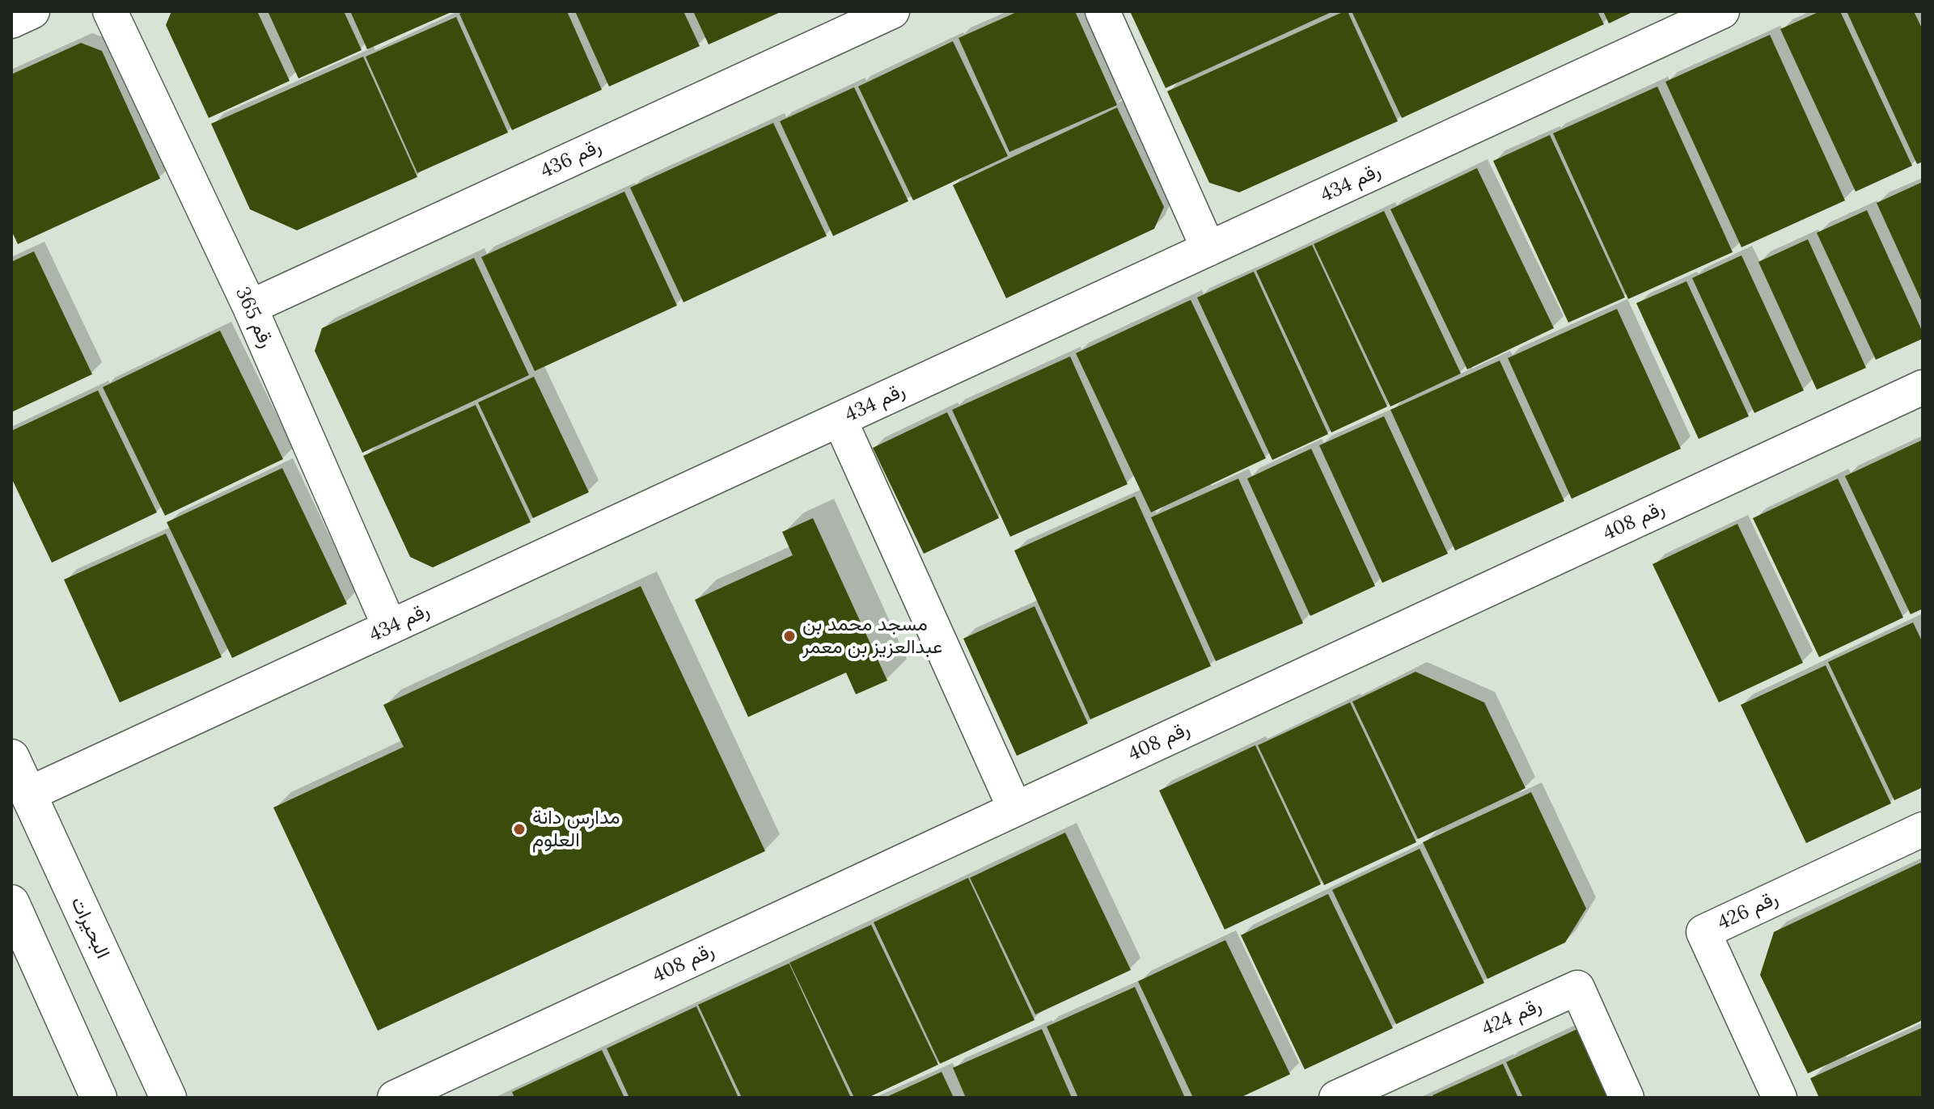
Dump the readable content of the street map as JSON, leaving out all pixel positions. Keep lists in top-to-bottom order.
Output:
{
  "streets": {
    "street": [
      "رقم 436",
      "رقم 434",
      "رقم 365",
      "رقم 408",
      "رقم 426",
      "البحيرات",
      "رقم 424"
    ]
  },
  "crossings": [
    ["رقم 436", "رقم 365"],
    ["رقم 434", "رقم 365"],
    ["رقم 434", "البحيرات"]
  ],
  "places": ["مسجد محمد بن عبدالعزيز بن معمر", "مدارس دانة العلوم"]
}
